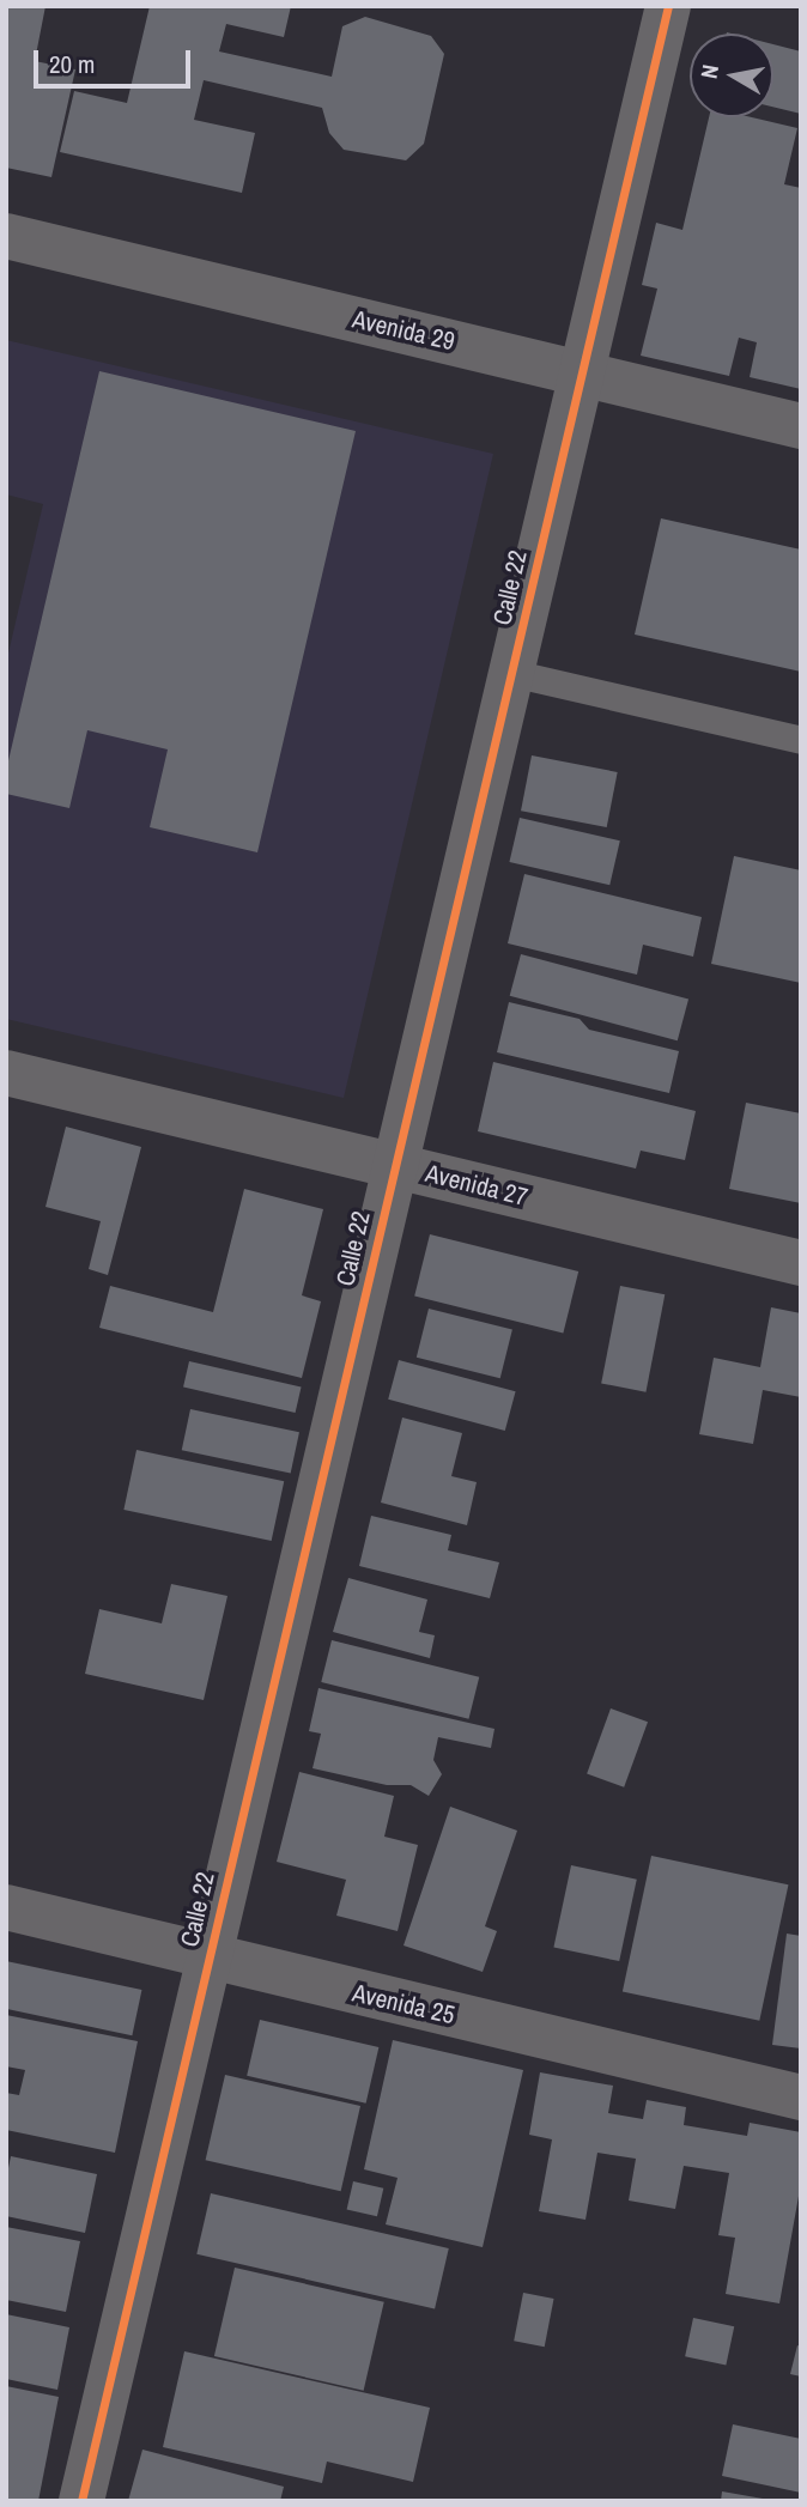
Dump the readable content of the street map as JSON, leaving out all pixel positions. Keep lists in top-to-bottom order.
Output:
{
  "streets": {
    "street": [
      "Avenida 29",
      "Calle 22",
      "Avenida 27",
      "Avenida 25"
    ]
  },
  "crossings": [
    ["Avenida 29", "Calle 22"],
    ["Calle 22", "Avenida 27"],
    ["Calle 22", "Avenida 25"]
  ],
  "scale_bar": "20 m",
  "north": "left"
}
